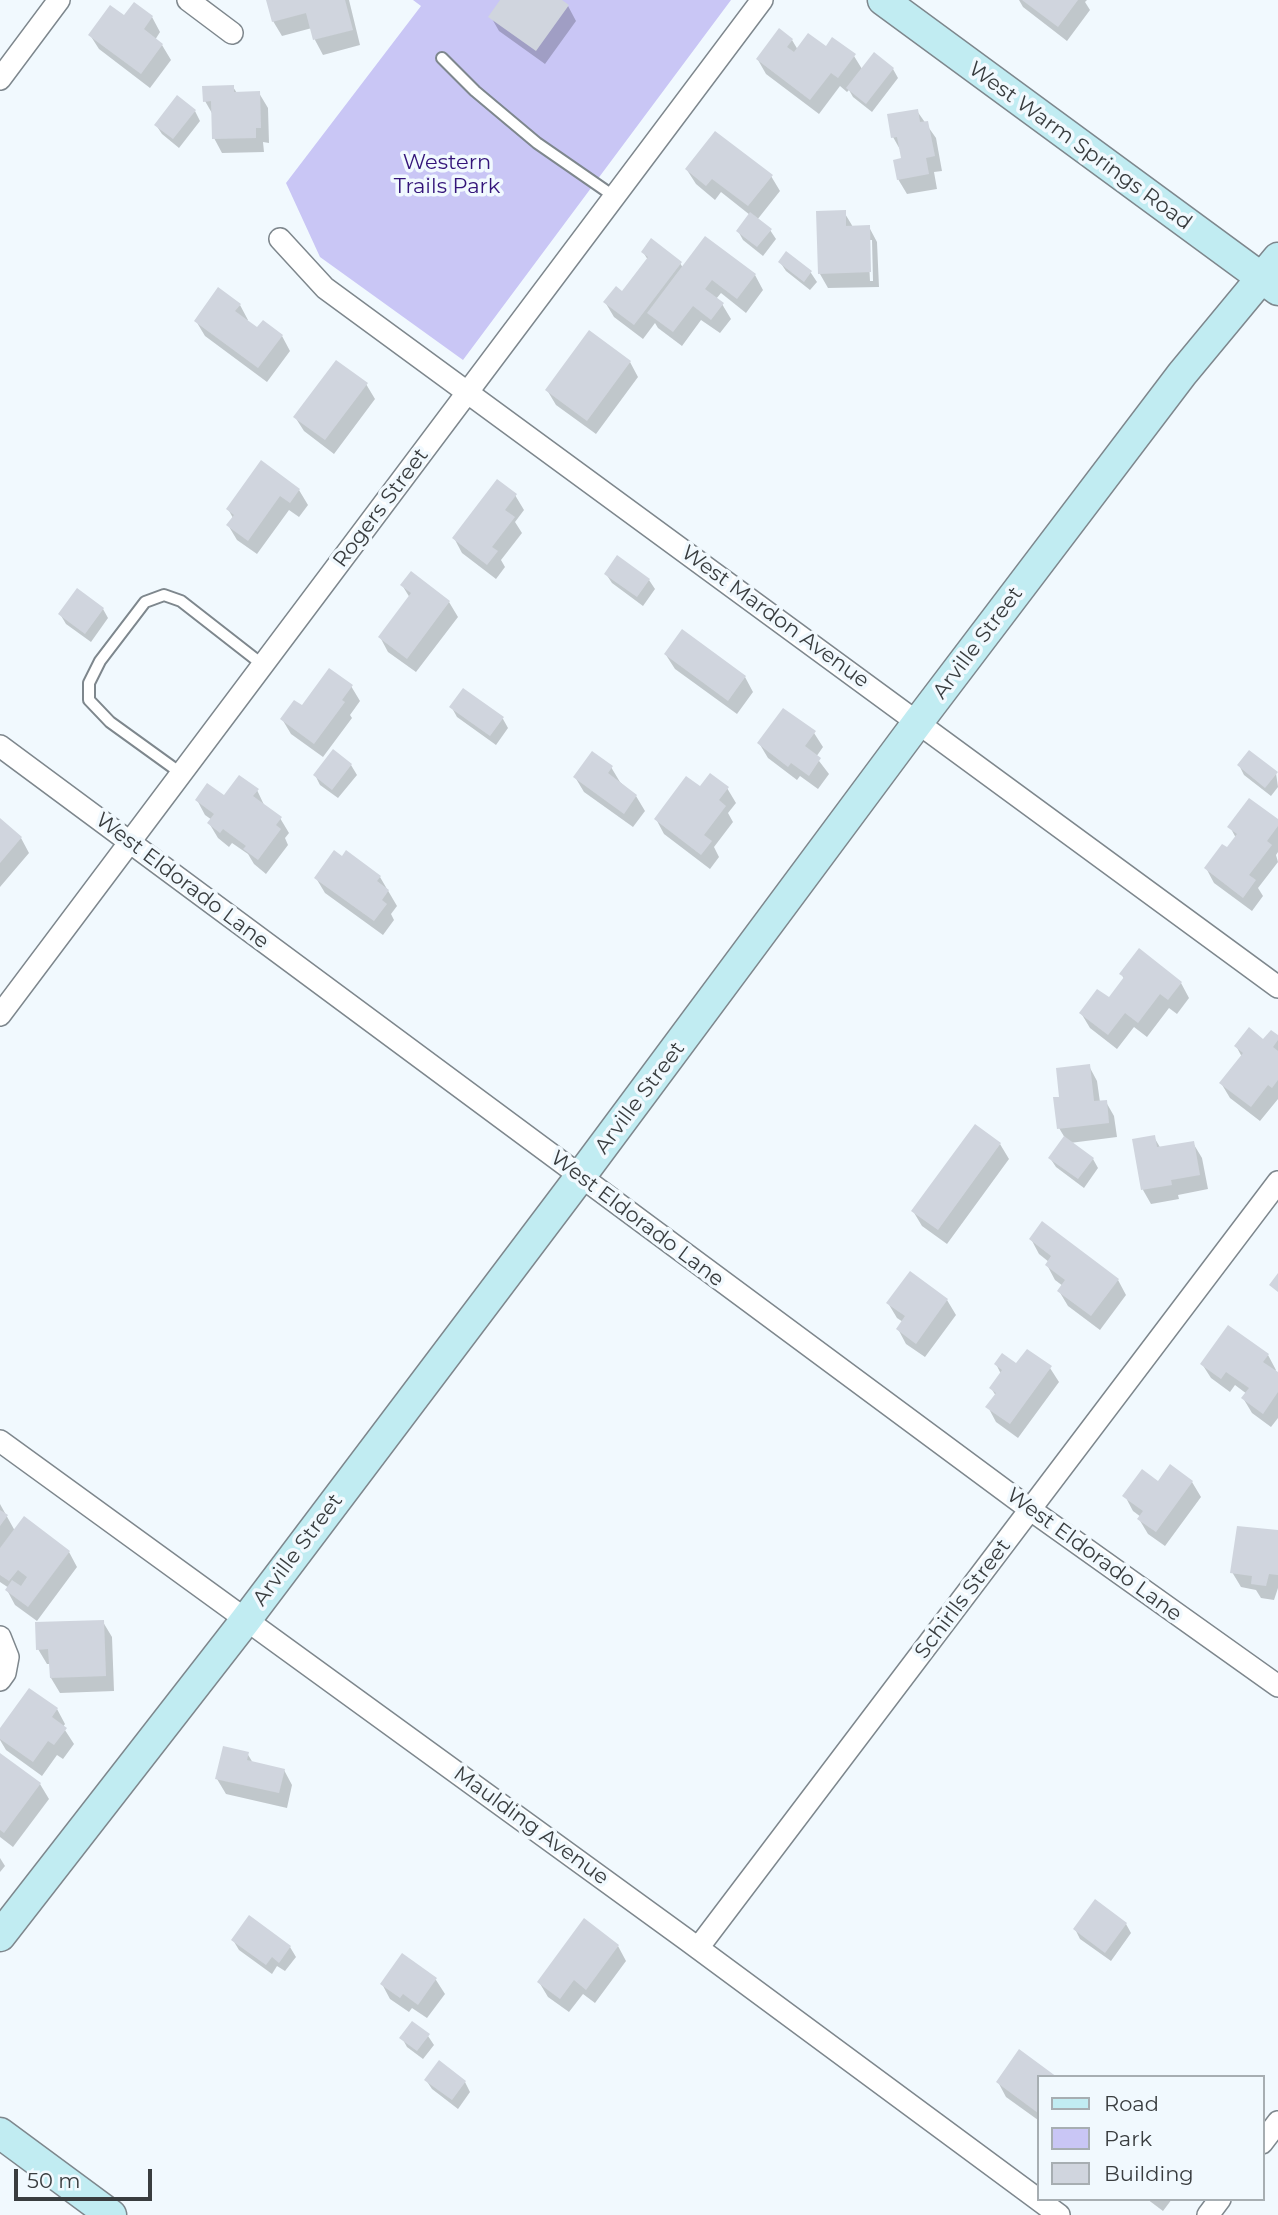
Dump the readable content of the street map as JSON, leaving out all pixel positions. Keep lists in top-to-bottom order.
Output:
{
  "streets": {
    "street": [
      "West Warm Springs Road",
      "Rogers Street",
      "West Mardon Avenue",
      "Arville Street",
      "West Eldorado Lane",
      "Schirlls Street",
      "Maulding Avenue"
    ]
  },
  "crossings": [
    ["West Warm Springs Road", "Arville Street"],
    ["Rogers Street", "West Mardon Avenue"],
    ["Rogers Street", "West Eldorado Lane"],
    ["West Mardon Avenue", "Arville Street"],
    ["Arville Street", "West Eldorado Lane"],
    ["Arville Street", "Maulding Avenue"],
    ["West Eldorado Lane", "Schirlls Street"],
    ["Schirlls Street", "Maulding Avenue"]
  ],
  "parks": ["Western Trails Park"],
  "legend": ["Road", "Park", "Building"],
  "scale_bar": "50 m"
}
